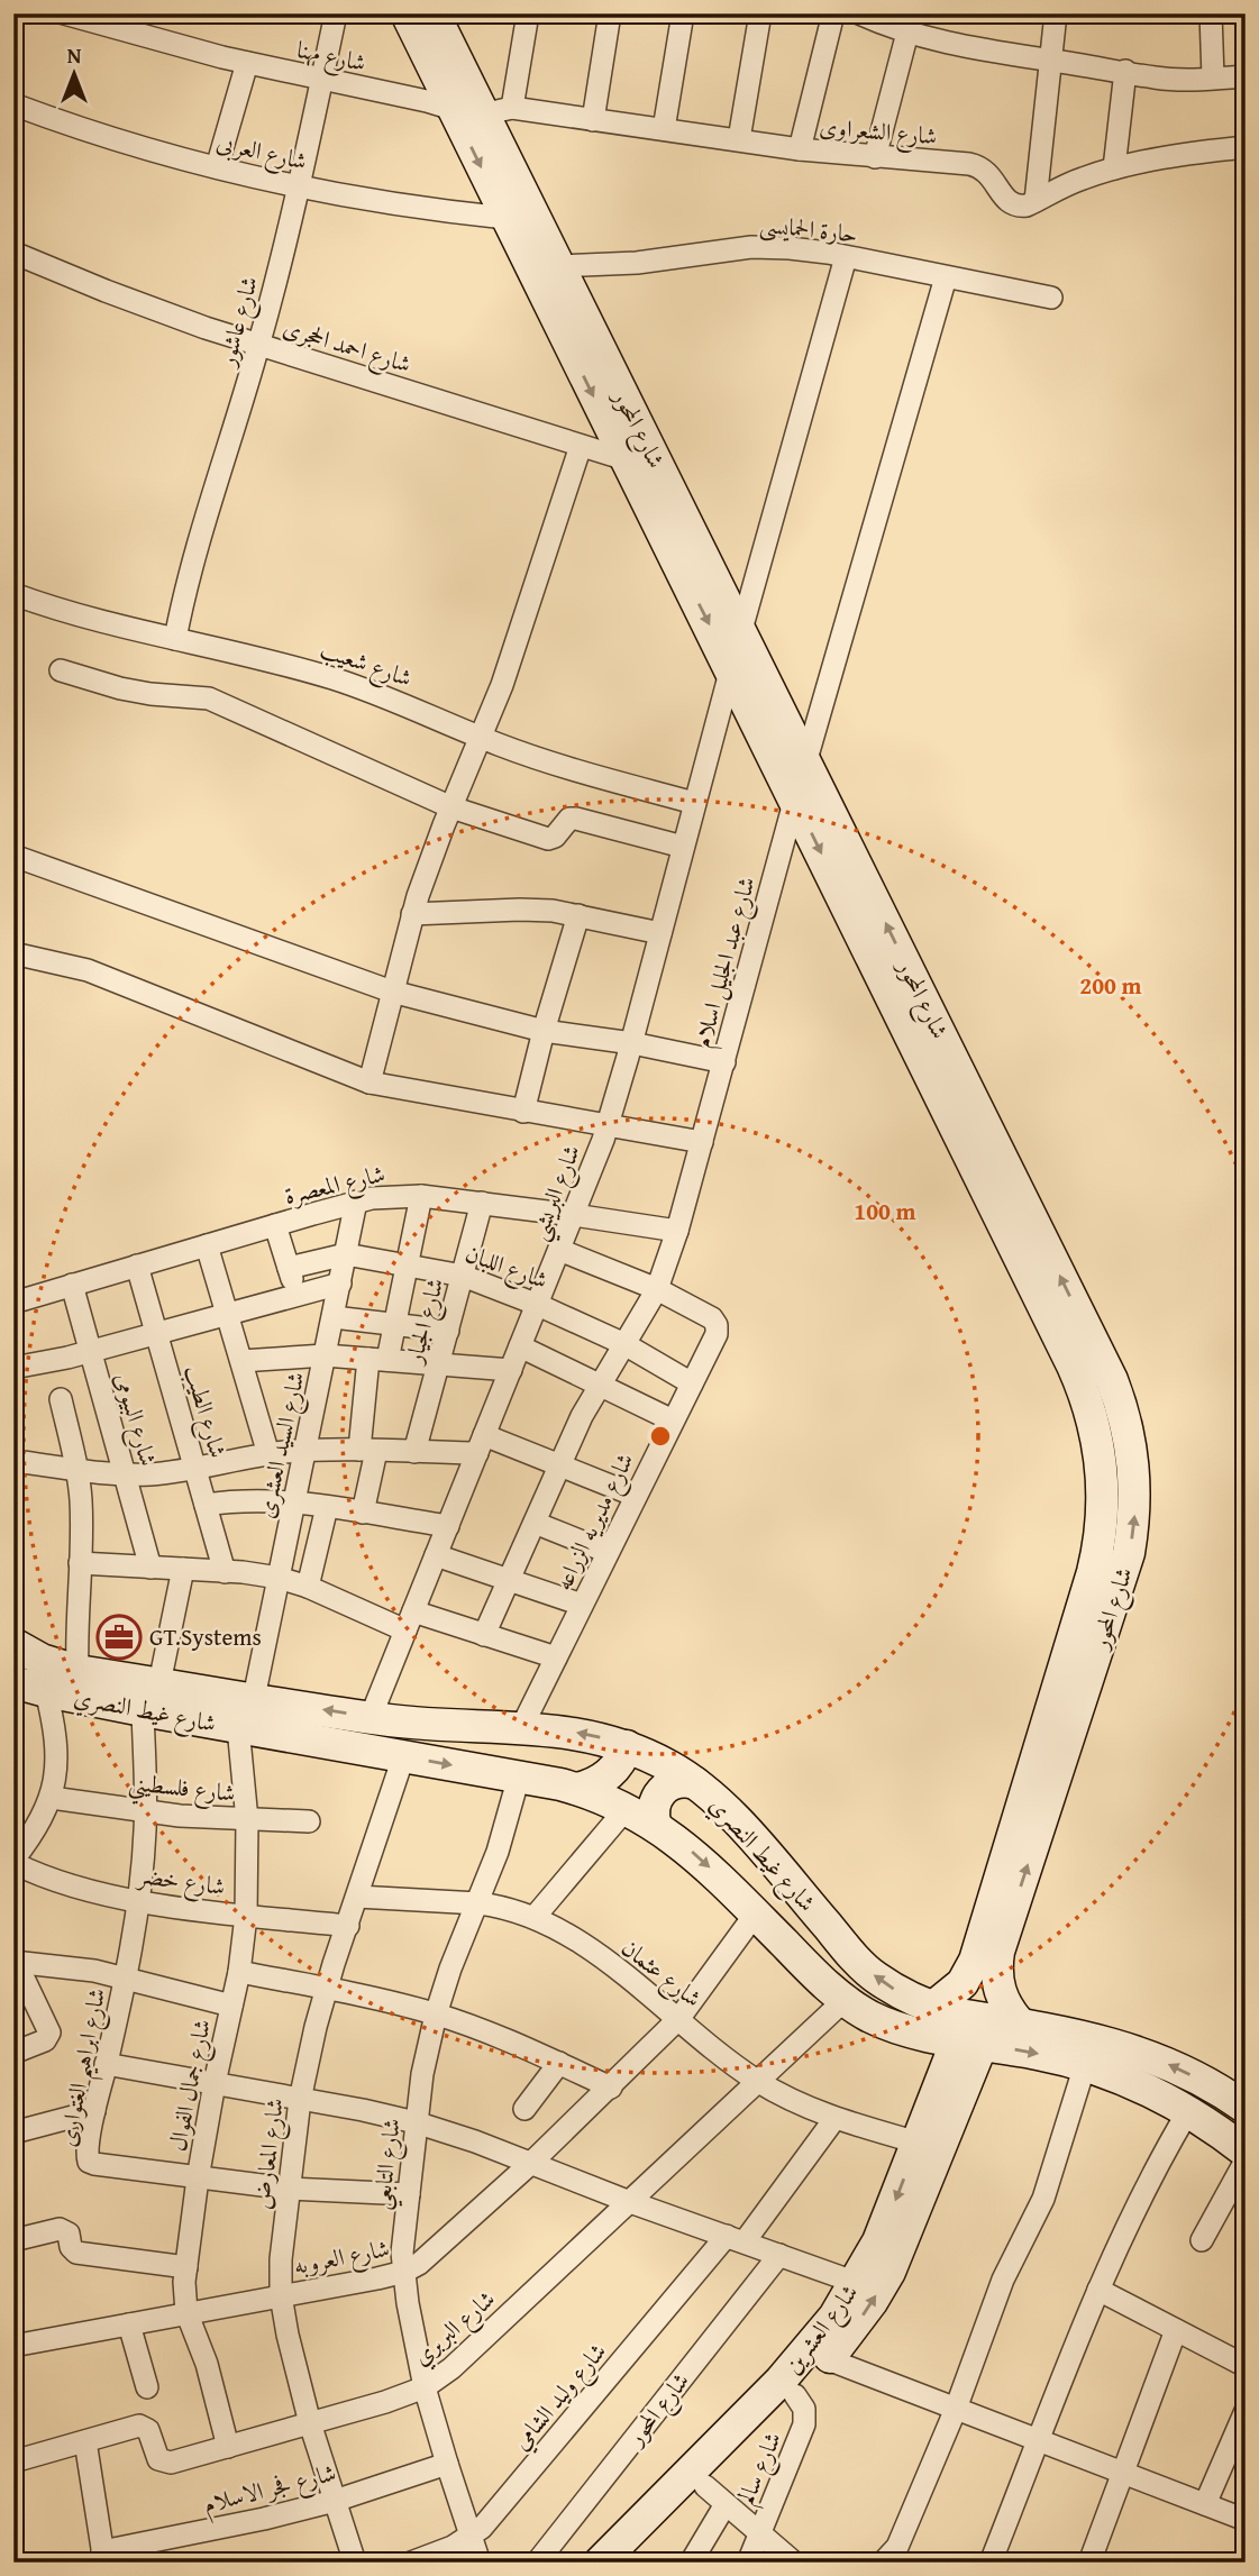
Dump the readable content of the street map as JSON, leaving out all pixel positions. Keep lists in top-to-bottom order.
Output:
{
  "streets": {
    "main road": ["شارع المحور", "شارع غيط النصري", "شارع العشرين"],
    "street": [
      "شارع مهنا",
      "شارع الشعراوى",
      "شارع العربى",
      "حارة الحمايسى",
      "شارع عاشور",
      "شارع احمد الحجرى",
      "شارع شعيب",
      "شارع عبد الجليل اسلام",
      "شارع المعصرة",
      "شارع البريشي",
      "شارع اللبان",
      "شارع الجيار",
      "شارع الطيب",
      "شارع البيومى",
      "شارع السيد العشرى",
      "شارع مديريه الزراعه",
      "شارع فلسطيني",
      "شارع خضر",
      "شارع عثمان",
      "شارع ابراهيم الغتوارى",
      "شارع جمال الفوال",
      "شارع المعارض",
      "شارع التابعي",
      "شارع العروبه",
      "شارع البربري",
      "شارع وليد الشامي",
      "شارع سالم",
      "شارع فجر الاسلام"
    ]
  },
  "crossings": [
    ["شارع مهنا", "شارع الشعراوى"],
    ["شارع مهنا", "شارع عاشور"],
    ["شارع مهنا", "شارع المحور"],
    ["شارع الشعراوى", "شارع المحور"],
    ["شارع العربى", "شارع عاشور"],
    ["شارع العربى", "شارع المحور"],
    ["حارة الحمايسى", "شارع المحور"],
    ["حارة الحمايسى", "شارع عبد الجليل اسلام"],
    ["شارع عاشور", "شارع احمد الحجرى"],
    ["شارع عاشور", "شارع شعيب"],
    ["شارع احمد الحجرى", "شارع المحور"],
    ["شارع المحور", "شارع عبد الجليل اسلام"],
    ["شارع المحور", "شارع البريشي"],
    ["شارع المحور", "شارع غيط النصري"],
    ["شارع شعيب", "شارع البريشي"],
    ["شارع عبد الجليل اسلام", "شارع المعصرة"],
    ["شارع عبد الجليل اسلام", "شارع اللبان"],
    ["شارع عبد الجليل اسلام", "شارع مديريه الزراعه"],
    ["شارع المعصرة", "شارع البريشي"],
    ["شارع المعصرة", "شارع الجيار"],
    ["شارع المعصرة", "شارع الطيب"],
    ["شارع المعصرة", "شارع البيومى"],
    ["شارع المعصرة", "شارع السيد العشرى"],
    ["شارع البريشي", "شارع اللبان"],
    ["شارع البريشي", "شارع مديريه الزراعه"],
    ["شارع البريشي", "شارع غيط النصري"],
    ["شارع اللبان", "شارع الجيار"],
    ["شارع اللبان", "شارع السيد العشرى"],
    ["شارع اللبان", "شارع مديريه الزراعه"],
    ["شارع السيد العشرى", "شارع غيط النصري"],
    ["شارع مديريه الزراعه", "شارع غيط النصري"],
    ["شارع غيط النصري", "شارع ابراهيم الغتوارى"],
    ["شارع غيط النصري", "شارع جمال الفوال"],
    ["شارع غيط النصري", "شارع المعارض"],
    ["شارع غيط النصري", "شارع التابعي"],
    ["شارع غيط النصري", "شارع العروبه"],
    ["شارع غيط النصري", "شارع البربري"],
    ["شارع غيط النصري", "شارع العشرين"],
    ["شارع فلسطيني", "شارع ابراهيم الغتوارى"],
    ["شارع فلسطيني", "شارع جمال الفوال"],
    ["شارع خضر", "شارع ابراهيم الغتوارى"],
    ["شارع خضر", "شارع جمال الفوال"],
    ["شارع خضر", "شارع المعارض"],
    ["شارع عثمان", "شارع المعارض"],
    ["شارع عثمان", "شارع التابعي"],
    ["شارع عثمان", "شارع العروبه"],
    ["شارع عثمان", "شارع البربري"],
    ["شارع عثمان", "شارع العشرين"],
    ["شارع عثمان", "شارع وليد الشامي"],
    ["شارع ابراهيم الغتوارى", "شارع جمال الفوال"],
    ["شارع ابراهيم الغتوارى", "شارع المعارض"],
    ["شارع ابراهيم الغتوارى", "شارع التابعي"],
    ["شارع جمال الفوال", "شارع العروبه"],
    ["شارع جمال الفوال", "شارع البربري"],
    ["شارع المعارض", "شارع العروبه"],
    ["شارع المعارض", "شارع البربري"],
    ["شارع المعارض", "شارع فجر الاسلام"],
    ["شارع التابعي", "شارع العروبه"],
    ["شارع التابعي", "شارع البربري"],
    ["شارع التابعي", "شارع وليد الشامي"],
    ["شارع التابعي", "شارع فجر الاسلام"],
    ["شارع العشرين", "شارع سالم"]
  ],
  "places": {
    "office": ["GT.Systems"]
  },
  "north": "top",
  "rings": ["200 m", "100 m"]
}
